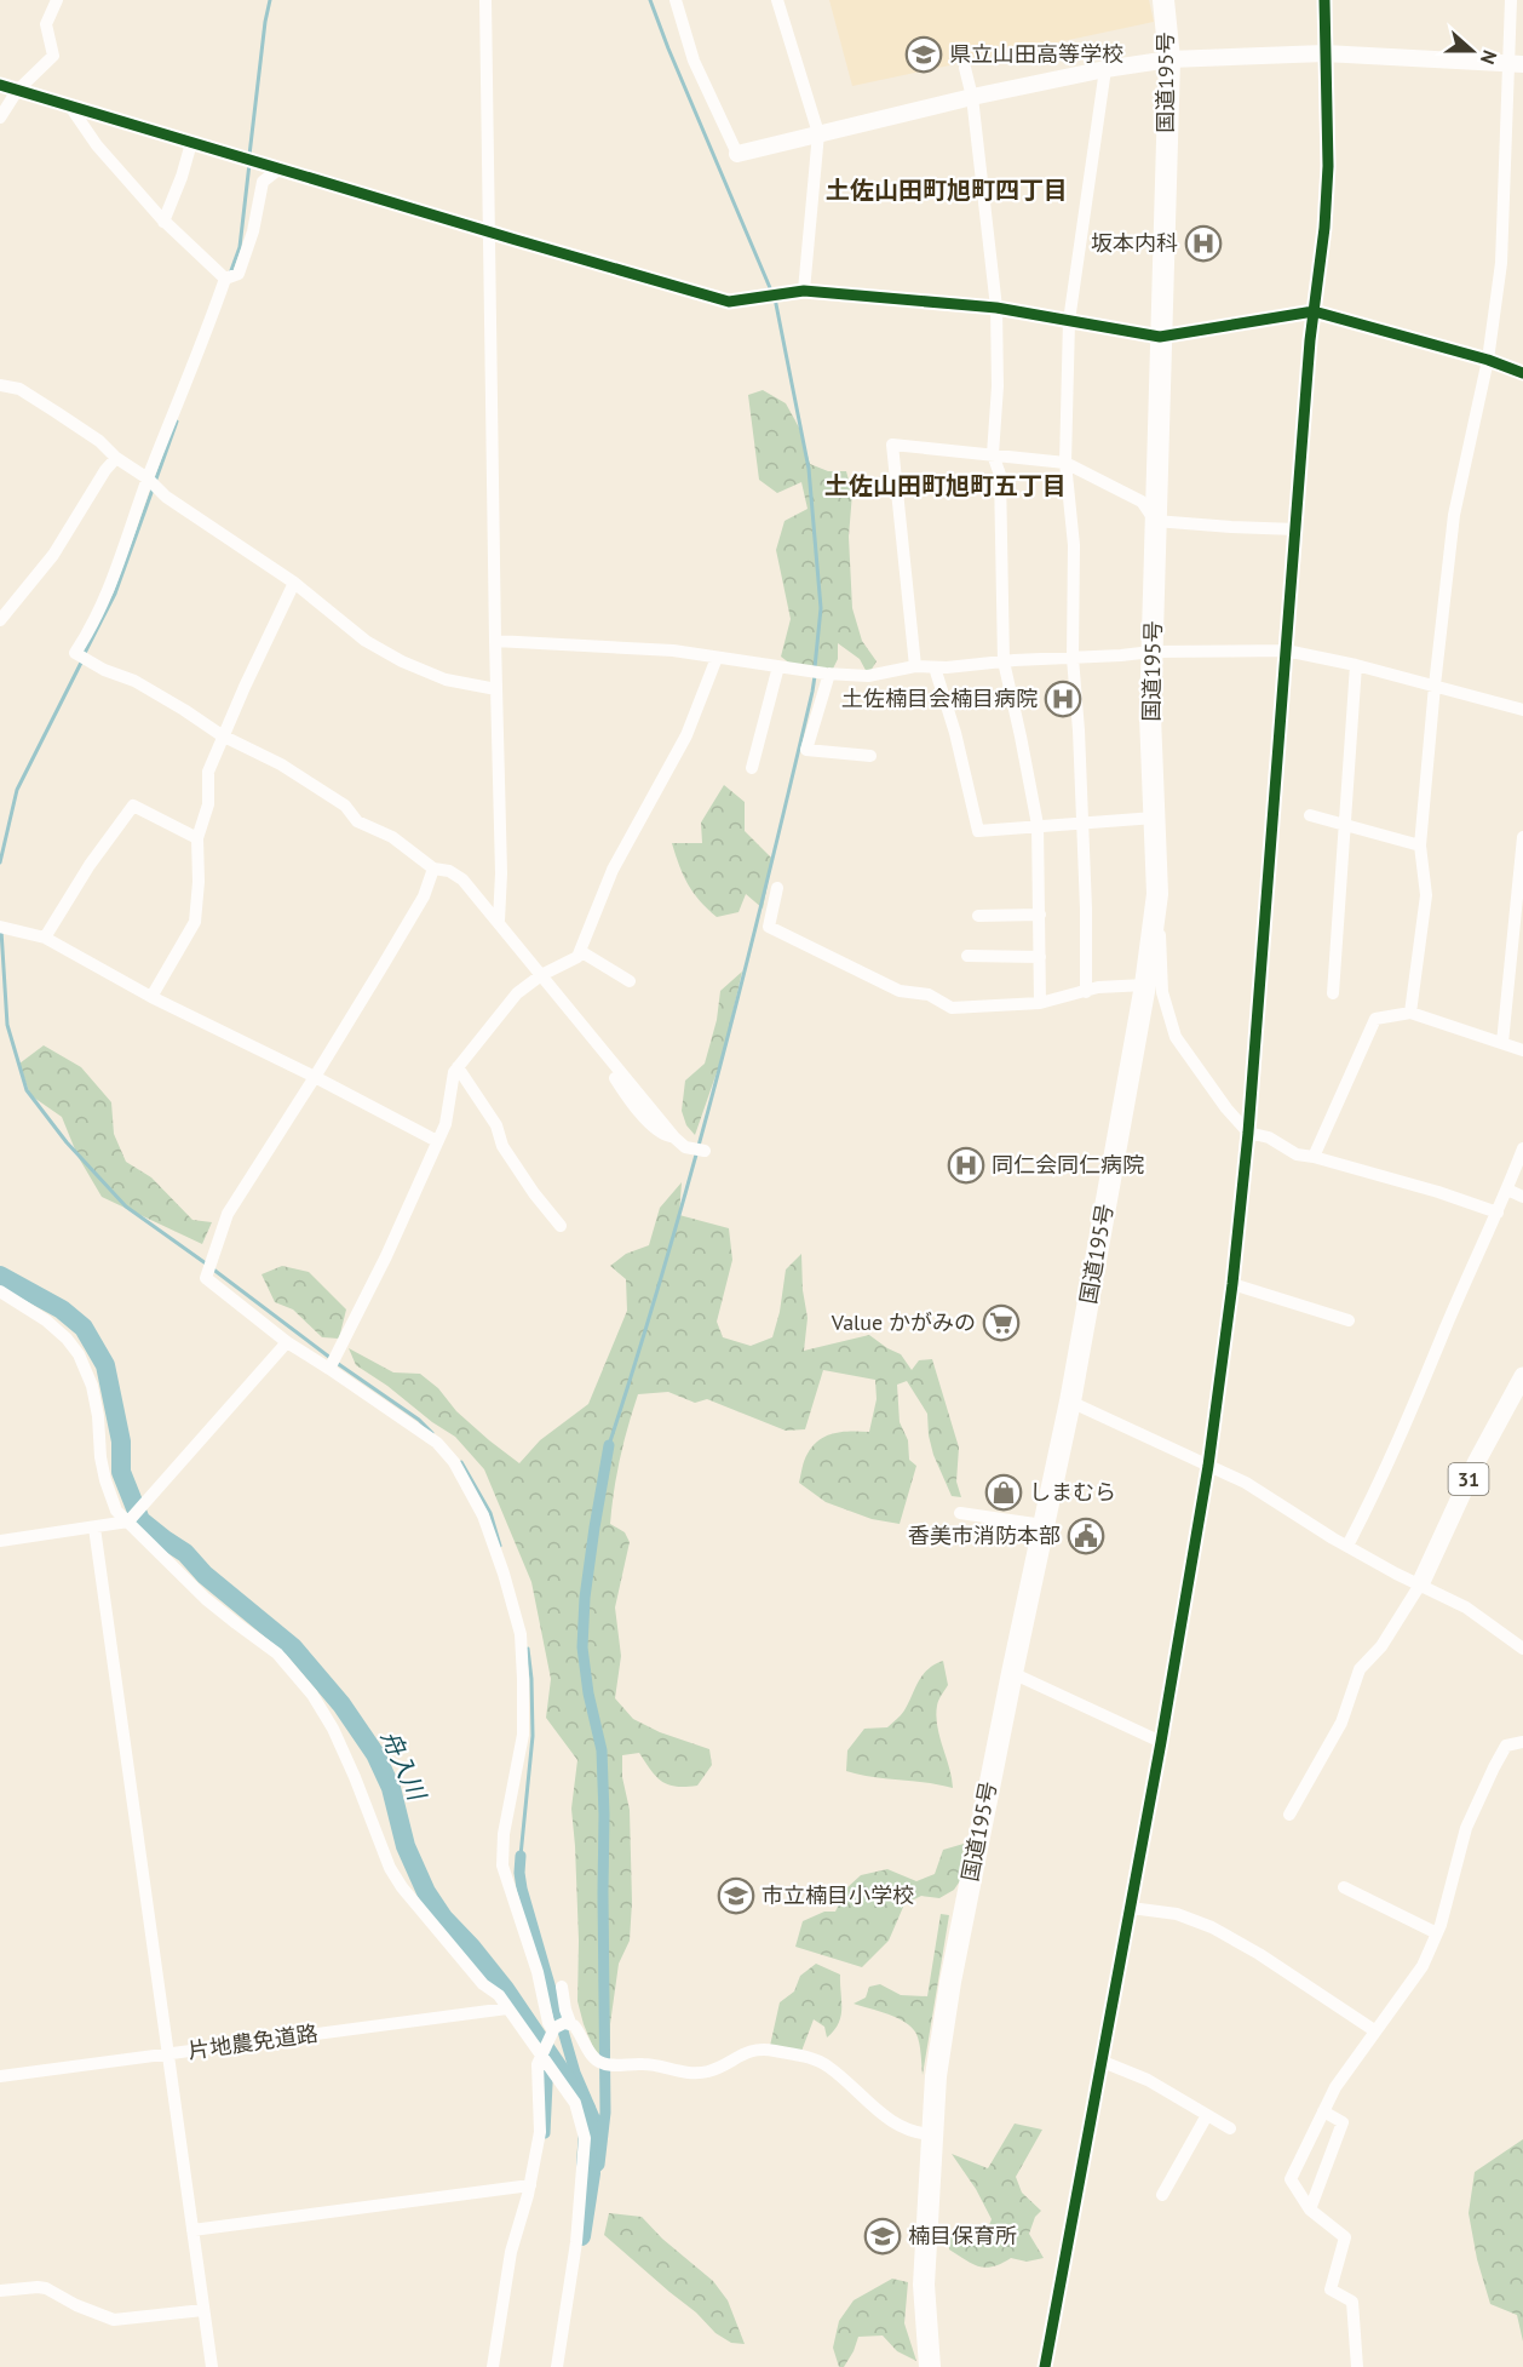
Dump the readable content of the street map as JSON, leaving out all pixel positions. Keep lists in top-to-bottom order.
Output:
{
  "streets": {
    "highway": ["国道195号"],
    "main road": ["31"],
    "street": ["片地農免道路"]
  },
  "districts": ["土佐山田町旭町四丁目", "土佐山田町旭町五丁目"],
  "water": ["舟入川"],
  "places": {
    "school or university": ["県立山田高等学校", "市立楠目小学校", "楠目保育所"],
    "hospital": ["坂本内科", "土佐楠目会楠目病院", "同仁会同仁病院"],
    "supermarket": ["Value かがみの"],
    "shop": ["しまむら"],
    "public building": ["香美市消防本部"]
  },
  "north": "right"
}
